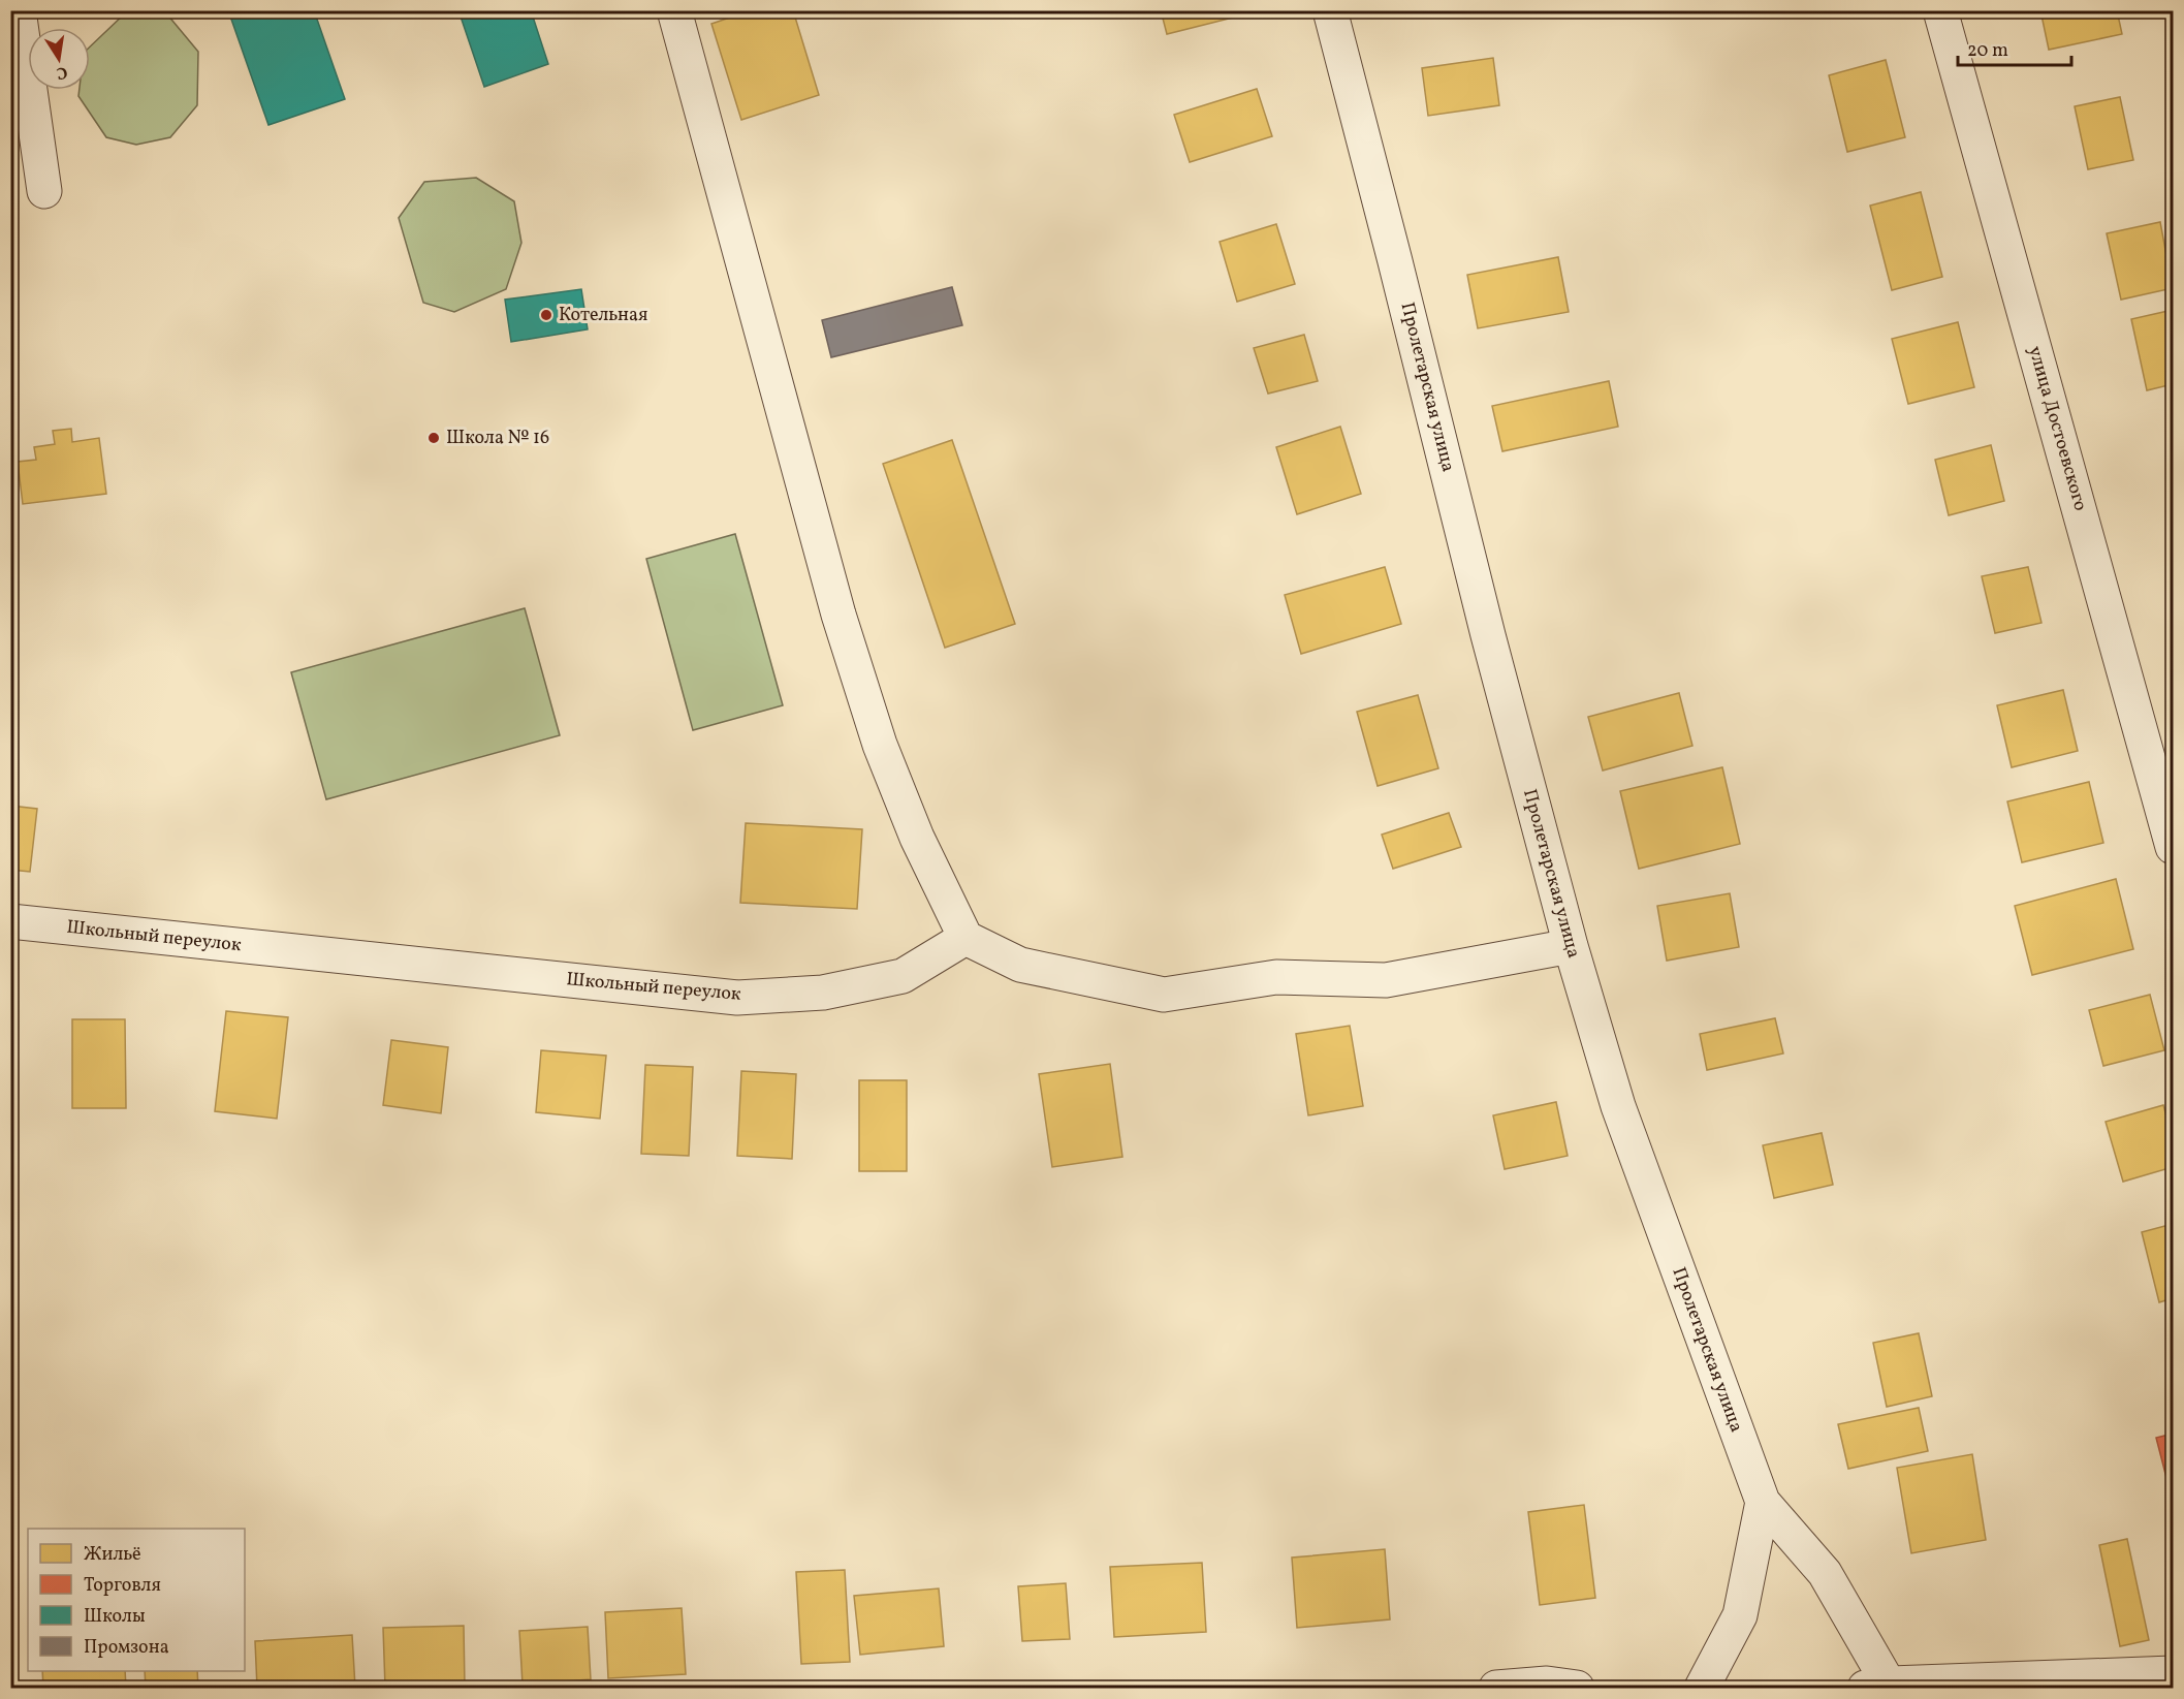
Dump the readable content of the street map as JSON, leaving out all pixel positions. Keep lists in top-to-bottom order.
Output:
{
  "streets": {
    "street": ["Пролетарская улица", "улица Достоевского", "Школьный переулок"]
  },
  "places": ["Котельная", "Школа № 16"],
  "legend": [
    "Жильё",
    "Торговля",
    "Школы",
    "Промзона"
  ],
  "scale_bar": "20 m",
  "north": "bottom"
}
